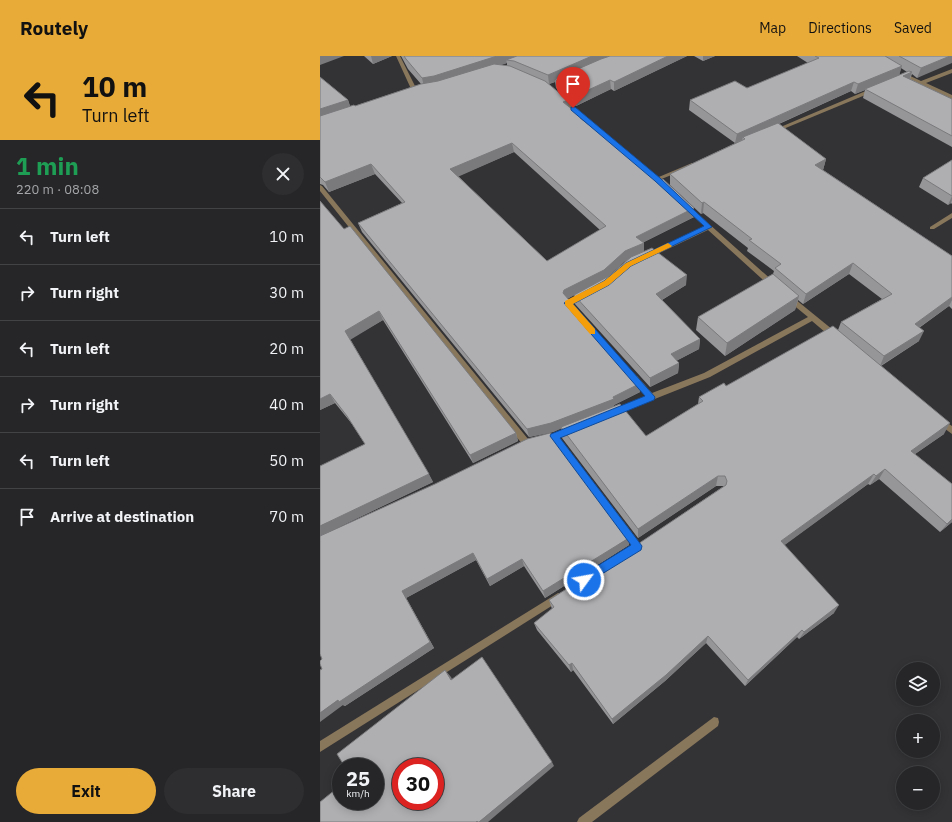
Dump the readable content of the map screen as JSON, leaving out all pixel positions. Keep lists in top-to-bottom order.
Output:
{
  "page": {
    "header": "Routely",
    "nav": ["Map", "Directions", "Saved"],
    "turn": ["10 m", "Turn left"],
    "heading": ["1 min", "220 m · 08:08"],
    "list": [
      {
        "name": "Turn left",
        "value": "10 m"
      },
      {
        "name": "Turn right",
        "value": "30 m"
      },
      {
        "name": "Turn left",
        "value": "20 m"
      },
      {
        "name": "Turn right",
        "value": "40 m"
      },
      {
        "name": "Turn left",
        "value": "50 m"
      },
      {
        "name": "Arrive at destination",
        "value": "70 m"
      }
    ],
    "map_buttons": ["+", "−"],
    "speed": "25 km/h",
    "limit": "30",
    "buttons": ["Exit", "Share"]
  }
}
